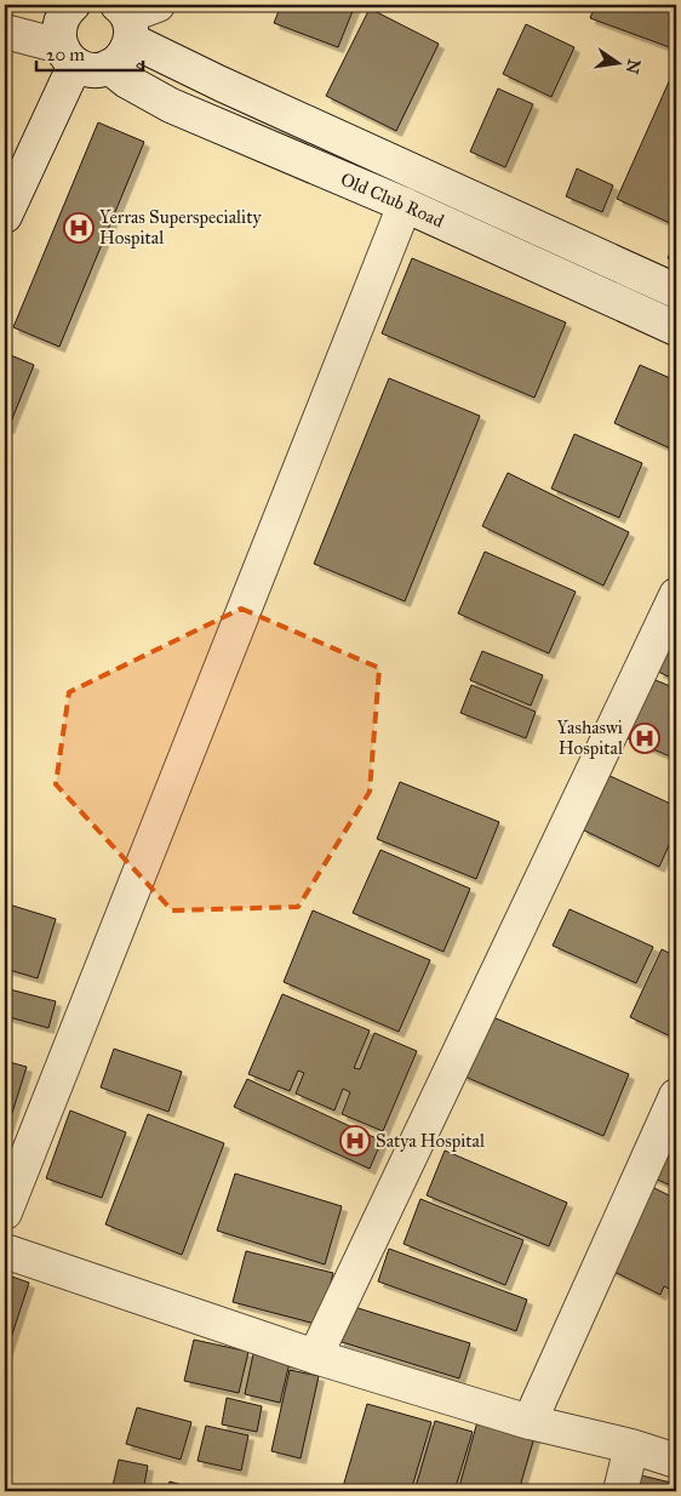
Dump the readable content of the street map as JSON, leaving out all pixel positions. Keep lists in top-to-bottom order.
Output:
{
  "streets": {
    "street": ["Old Club Road"]
  },
  "places": {
    "hospital": ["Yerras Superspeciality Hospital", "Yashaswi Hospital", "Satya Hospital"]
  },
  "scale_bar": "20 m",
  "north": "right"
}
